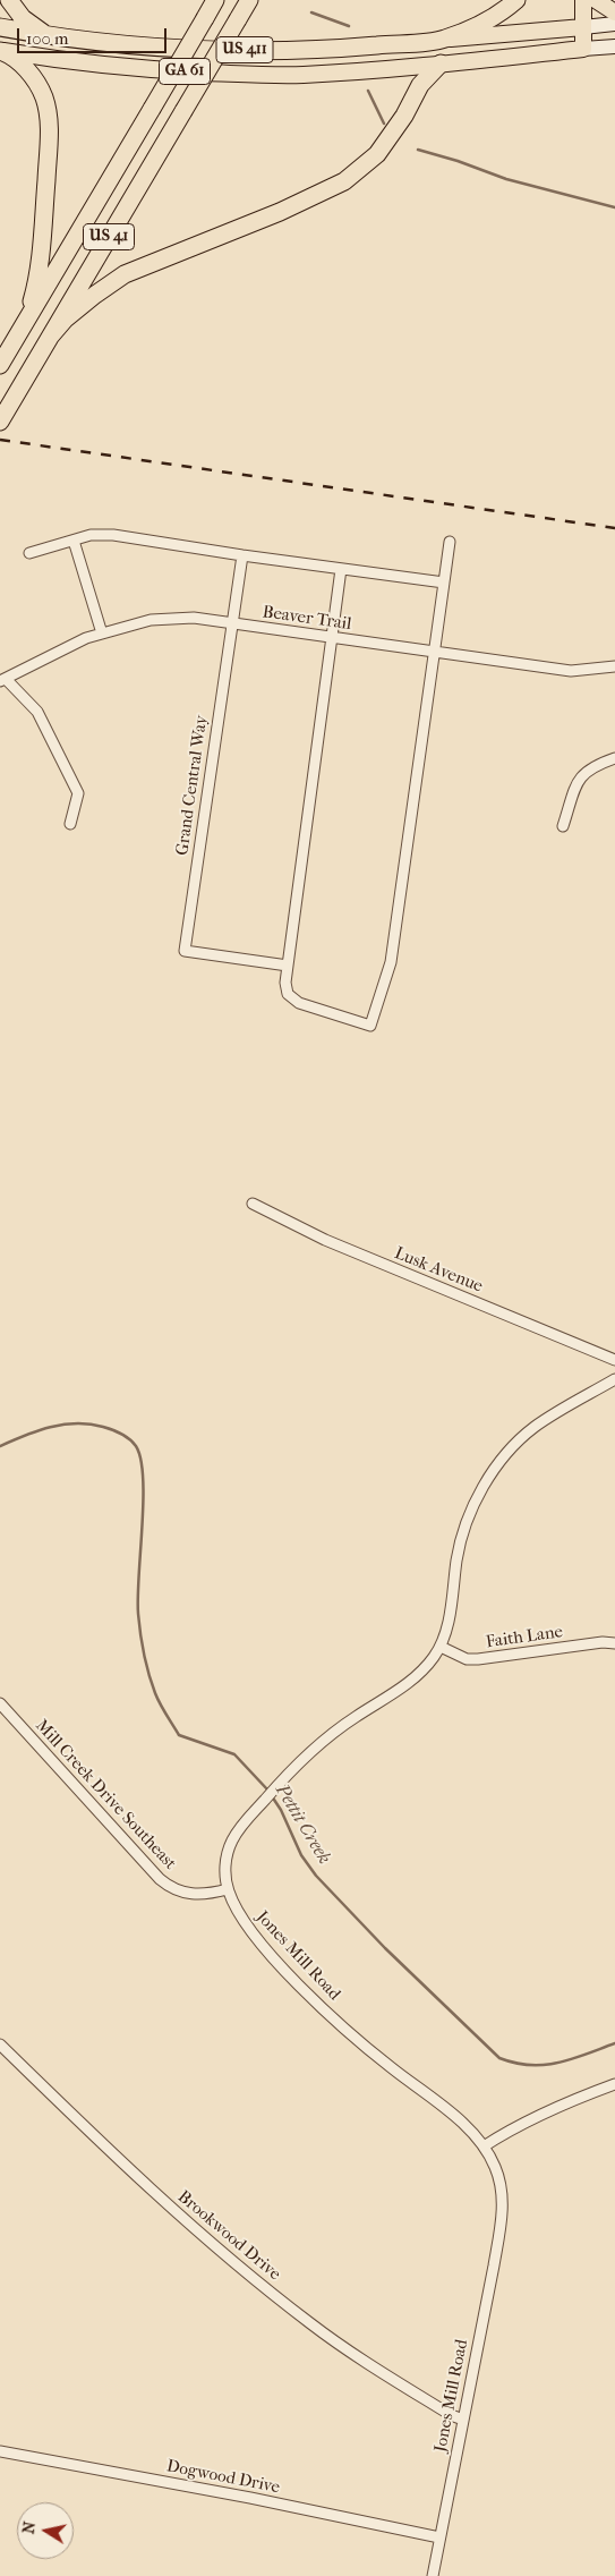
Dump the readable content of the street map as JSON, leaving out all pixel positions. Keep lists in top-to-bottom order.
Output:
{
  "streets": {
    "highway": ["US 411", "US 41"],
    "main road": ["GA 61"],
    "street": [
      "Beaver Trail",
      "Grand Central Way",
      "Lusk Avenue",
      "Faith Lane",
      "Mill Creek Drive Southeast",
      "Jones Mill Road",
      "Brookwood Drive",
      "Dogwood Drive"
    ]
  },
  "crossings": [
    ["Beaver Trail", "Grand Central Way"],
    ["Faith Lane", "Jones Mill Road"],
    ["Mill Creek Drive Southeast", "Jones Mill Road"],
    ["Jones Mill Road", "Brookwood Drive"],
    ["Jones Mill Road", "Dogwood Drive"]
  ],
  "water": ["Pettit Creek"],
  "scale_bar": "100 m",
  "north": "left"
}
